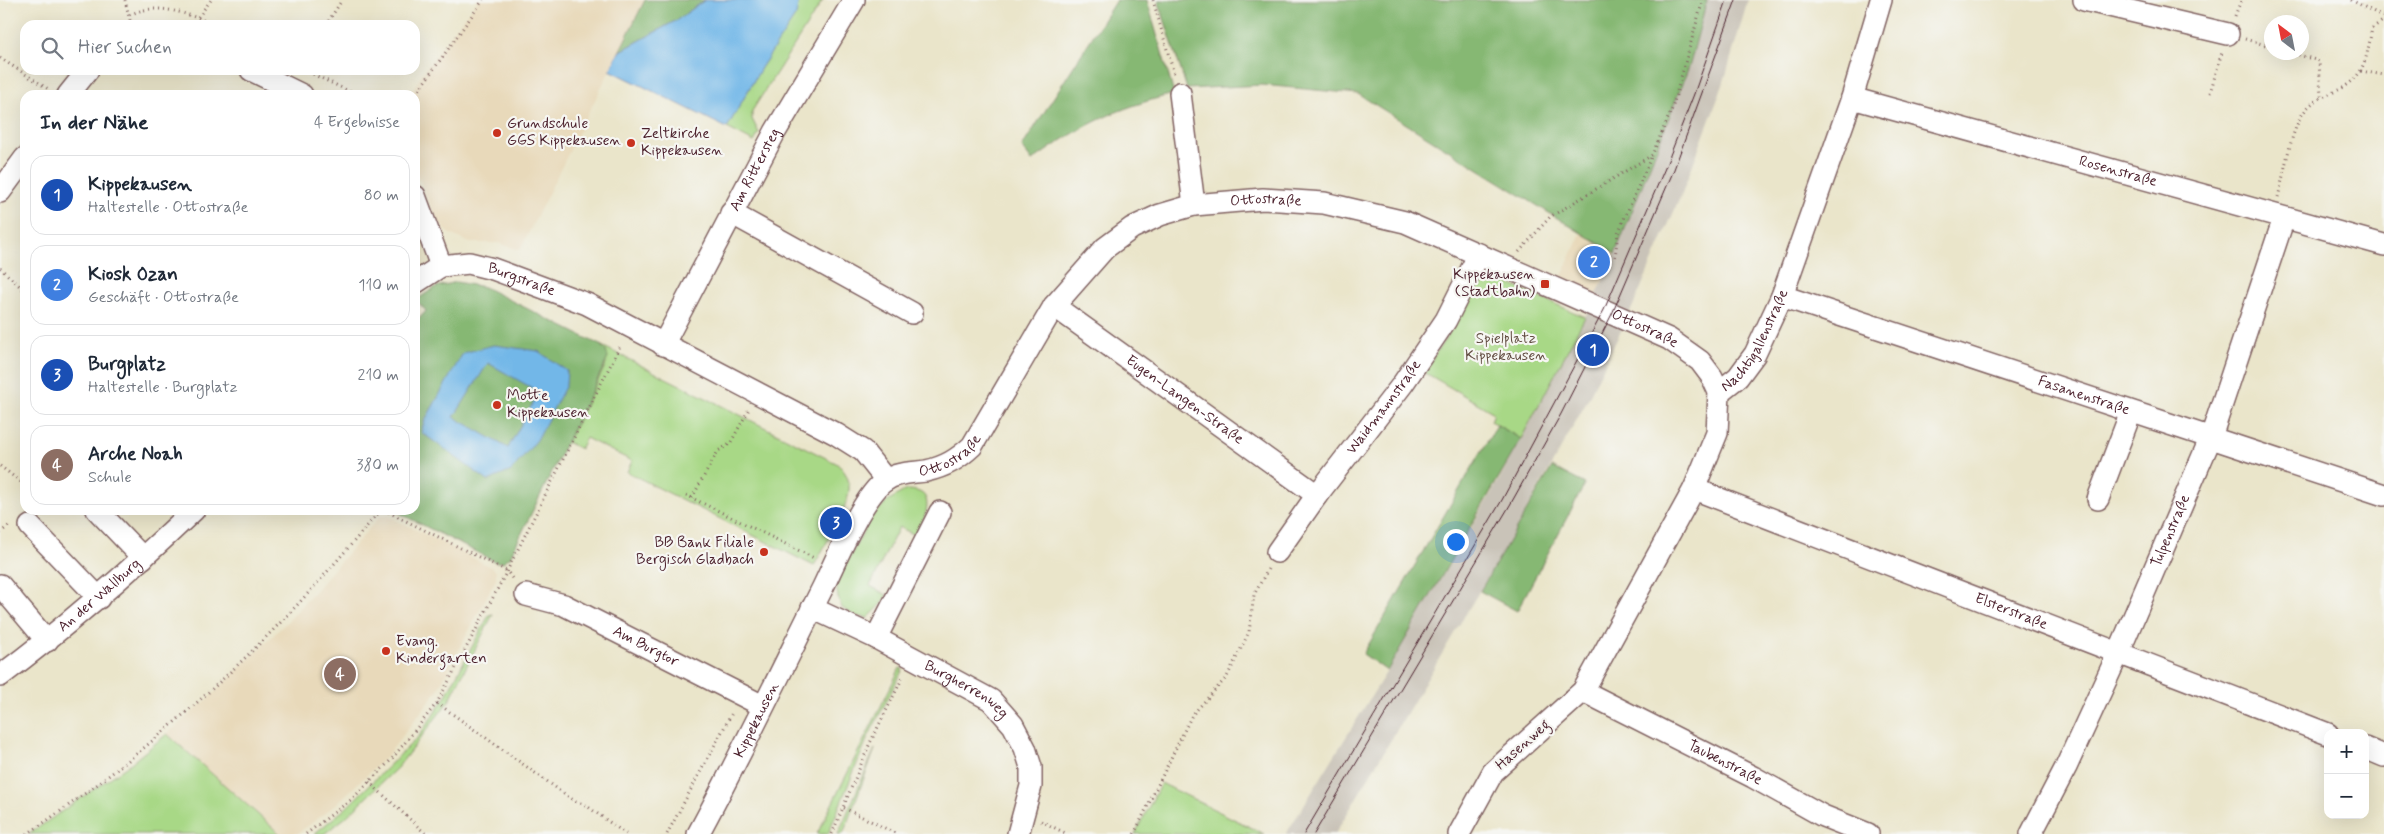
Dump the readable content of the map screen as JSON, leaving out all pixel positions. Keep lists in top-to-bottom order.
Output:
{
  "streets": {
    "street": [
      "Am Rittersteg",
      "Rosenstraße",
      "Ottostraße",
      "Burgstraße",
      "Nachtigallenstraße",
      "Fasanenstraße",
      "Eugen-Langen-Straße",
      "Waidmannstraße",
      "Tulpenstraße",
      "An der Wallburg",
      "Elsterstraße",
      "Am Burgtor",
      "Burgherrenweg",
      "Kippekausen",
      "Hasenweg",
      "Taubenstraße"
    ]
  },
  "crossings": [
    ["Am Rittersteg", "Burgstraße"],
    ["Rosenstraße", "Nachtigallenstraße"],
    ["Rosenstraße", "Tulpenstraße"],
    ["Ottostraße", "Burgstraße"],
    ["Ottostraße", "Nachtigallenstraße"],
    ["Ottostraße", "Eugen-Langen-Straße"],
    ["Ottostraße", "Waidmannstraße"],
    ["Ottostraße", "Kippekausen"],
    ["Burgstraße", "Kippekausen"],
    ["Nachtigallenstraße", "Fasanenstraße"],
    ["Nachtigallenstraße", "Elsterstraße"],
    ["Nachtigallenstraße", "Hasenweg"],
    ["Nachtigallenstraße", "Taubenstraße"],
    ["Fasanenstraße", "Tulpenstraße"],
    ["Eugen-Langen-Straße", "Waidmannstraße"],
    ["Tulpenstraße", "Elsterstraße"],
    ["Am Burgtor", "Kippekausen"],
    ["Burgherrenweg", "Kippekausen"],
    ["Hasenweg", "Taubenstraße"]
  ],
  "parks": ["Spielplatz Kippekausen"],
  "places": {
    "other": [
      "Grundschule GGS Kippekausen",
      "Zeltkirche Kippekausen",
      "Motte Kippekausen",
      "BB Bank Filiale Bergisch Gladbach",
      "Evang. Kindergarten"
    ],
    "transit": ["Kippekausen (Stadtbahn)"]
  },
  "north": "top left",
  "page": {
    "search": "Hier suchen",
    "heading": ["In der Nähe", "4 Ergebnisse"],
    "list": [
      {
        "mark": "1",
        "name": "Kippekausen",
        "note": "Haltestelle · Ottostraße",
        "value": "80 m"
      },
      {
        "mark": "2",
        "name": "Kiosk Ozan",
        "note": "Geschäft · Ottostraße",
        "value": "110 m"
      },
      {
        "mark": "3",
        "name": "Burgplatz",
        "note": "Haltestelle · Burgplatz",
        "value": "210 m"
      },
      {
        "mark": "4",
        "name": "Arche Noah",
        "note": "Schule",
        "value": "380 m"
      }
    ],
    "pins": [
      "2",
      "1",
      "3",
      "4"
    ],
    "map_buttons": ["+", "−"]
  }
}
